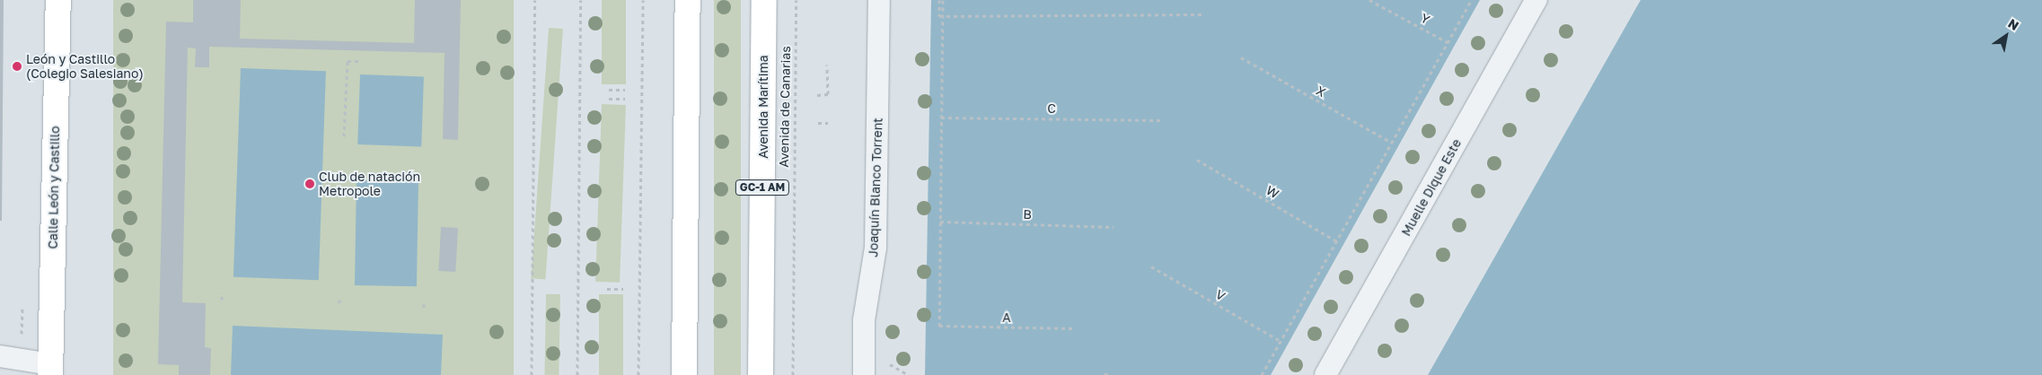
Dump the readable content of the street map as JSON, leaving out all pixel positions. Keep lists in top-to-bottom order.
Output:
{
  "streets": {
    "main road": ["Avenida Marítima", "Calle León y Castillo", "GC-1 AM"],
    "street": ["Joaquín Blanco Torrent", "Muelle Dique Este"],
    "path": [
      "Y",
      "X",
      "Avenida de Canarias",
      "C",
      "W",
      "B",
      "V",
      "A"
    ]
  },
  "crossings": [
    ["B", "A"]
  ],
  "places": ["León y Castillo (Colegio Salesiano)", "Club de natación Metropole"],
  "north": "top right"
}
